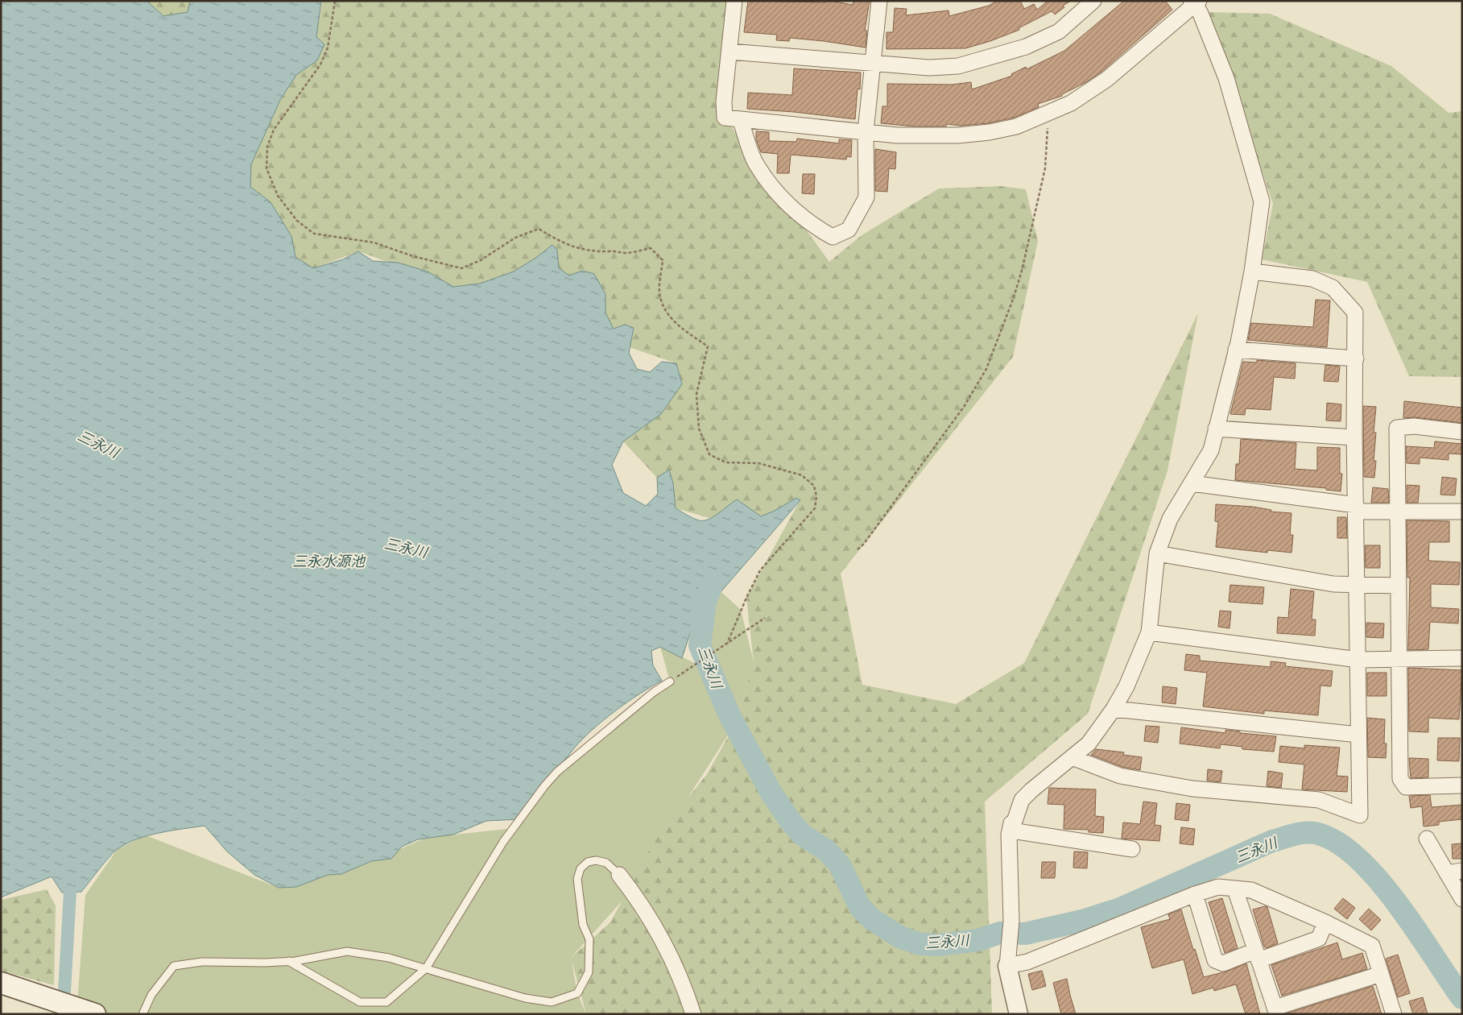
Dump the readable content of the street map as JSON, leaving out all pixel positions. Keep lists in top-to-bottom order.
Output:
{
  "water": ["三永川", "三永水源池"]
}
